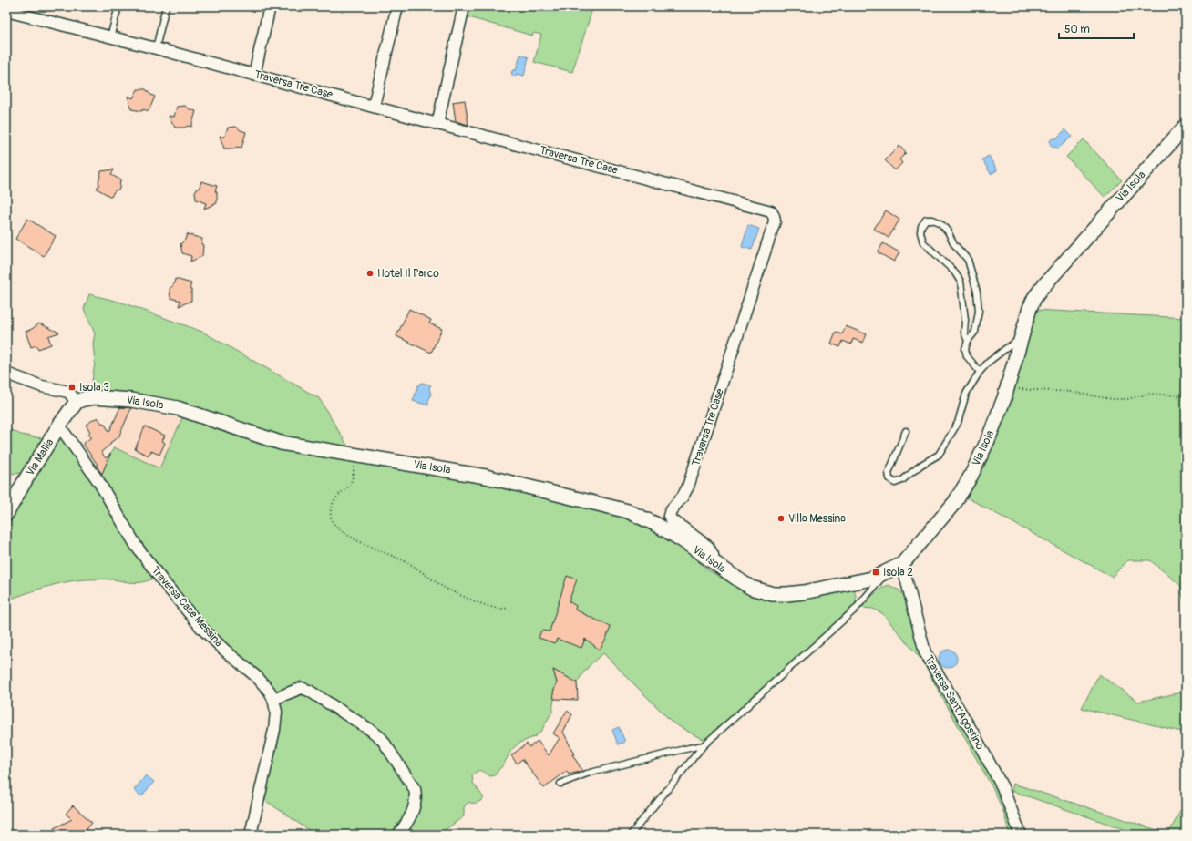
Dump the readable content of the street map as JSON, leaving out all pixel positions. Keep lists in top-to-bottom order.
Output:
{
  "streets": {
    "street": [
      "Traversa Tre Case",
      "Via Isola",
      "Via Mallia",
      "Traversa Case Messina",
      "Traversa Sant'Agostino"
    ]
  },
  "crossings": [
    ["Traversa Tre Case", "Via Isola"],
    ["Via Isola", "Via Mallia"],
    ["Via Isola", "Traversa Sant'Agostino"],
    ["Via Mallia", "Traversa Case Messina"]
  ],
  "places": {
    "other": ["Hotel Il Parco", "Villa Messina"],
    "transit": ["Isola 3", "Isola 2"]
  },
  "scale_bar": "50 m"
}
